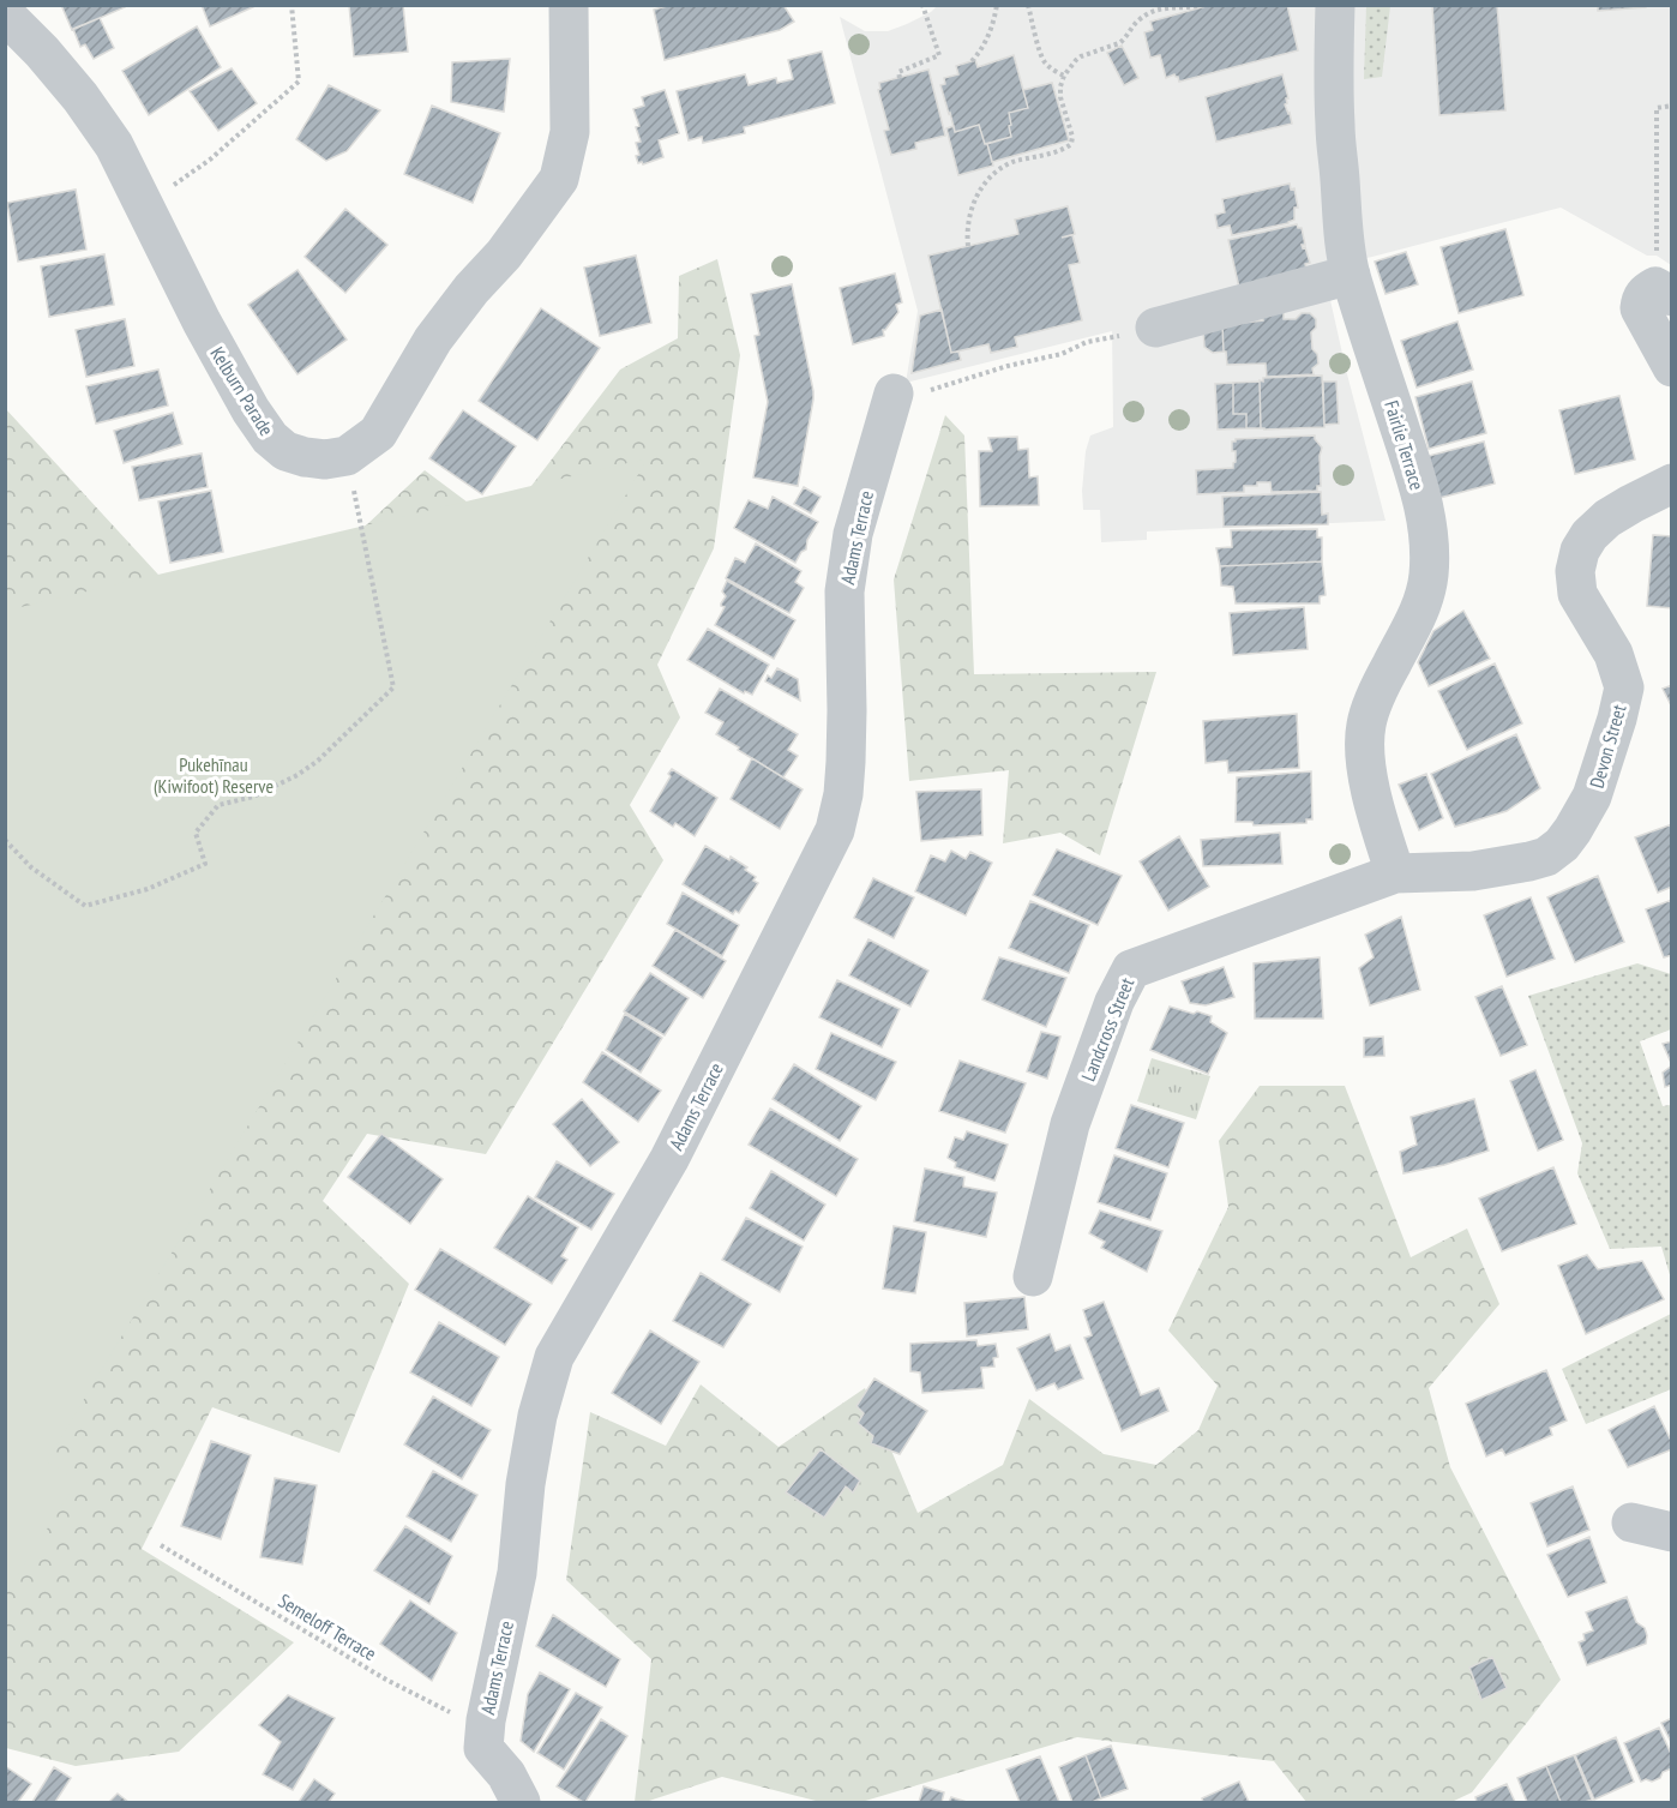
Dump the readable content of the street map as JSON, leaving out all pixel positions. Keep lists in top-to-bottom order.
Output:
{
  "streets": {
    "street": [
      "Kelburn Parade",
      "Fairlie Terrace",
      "Adams Terrace",
      "Devon Street",
      "Landcross Street"
    ],
    "path": ["Semeloff Terrace"]
  },
  "crossings": [
    ["Fairlie Terrace", "Devon Street"],
    ["Fairlie Terrace", "Landcross Street"],
    ["Adams Terrace", "Semeloff Terrace"],
    ["Devon Street", "Landcross Street"]
  ],
  "parks": ["Pukehīnau (Kiwifoot) Reserve"]
}
